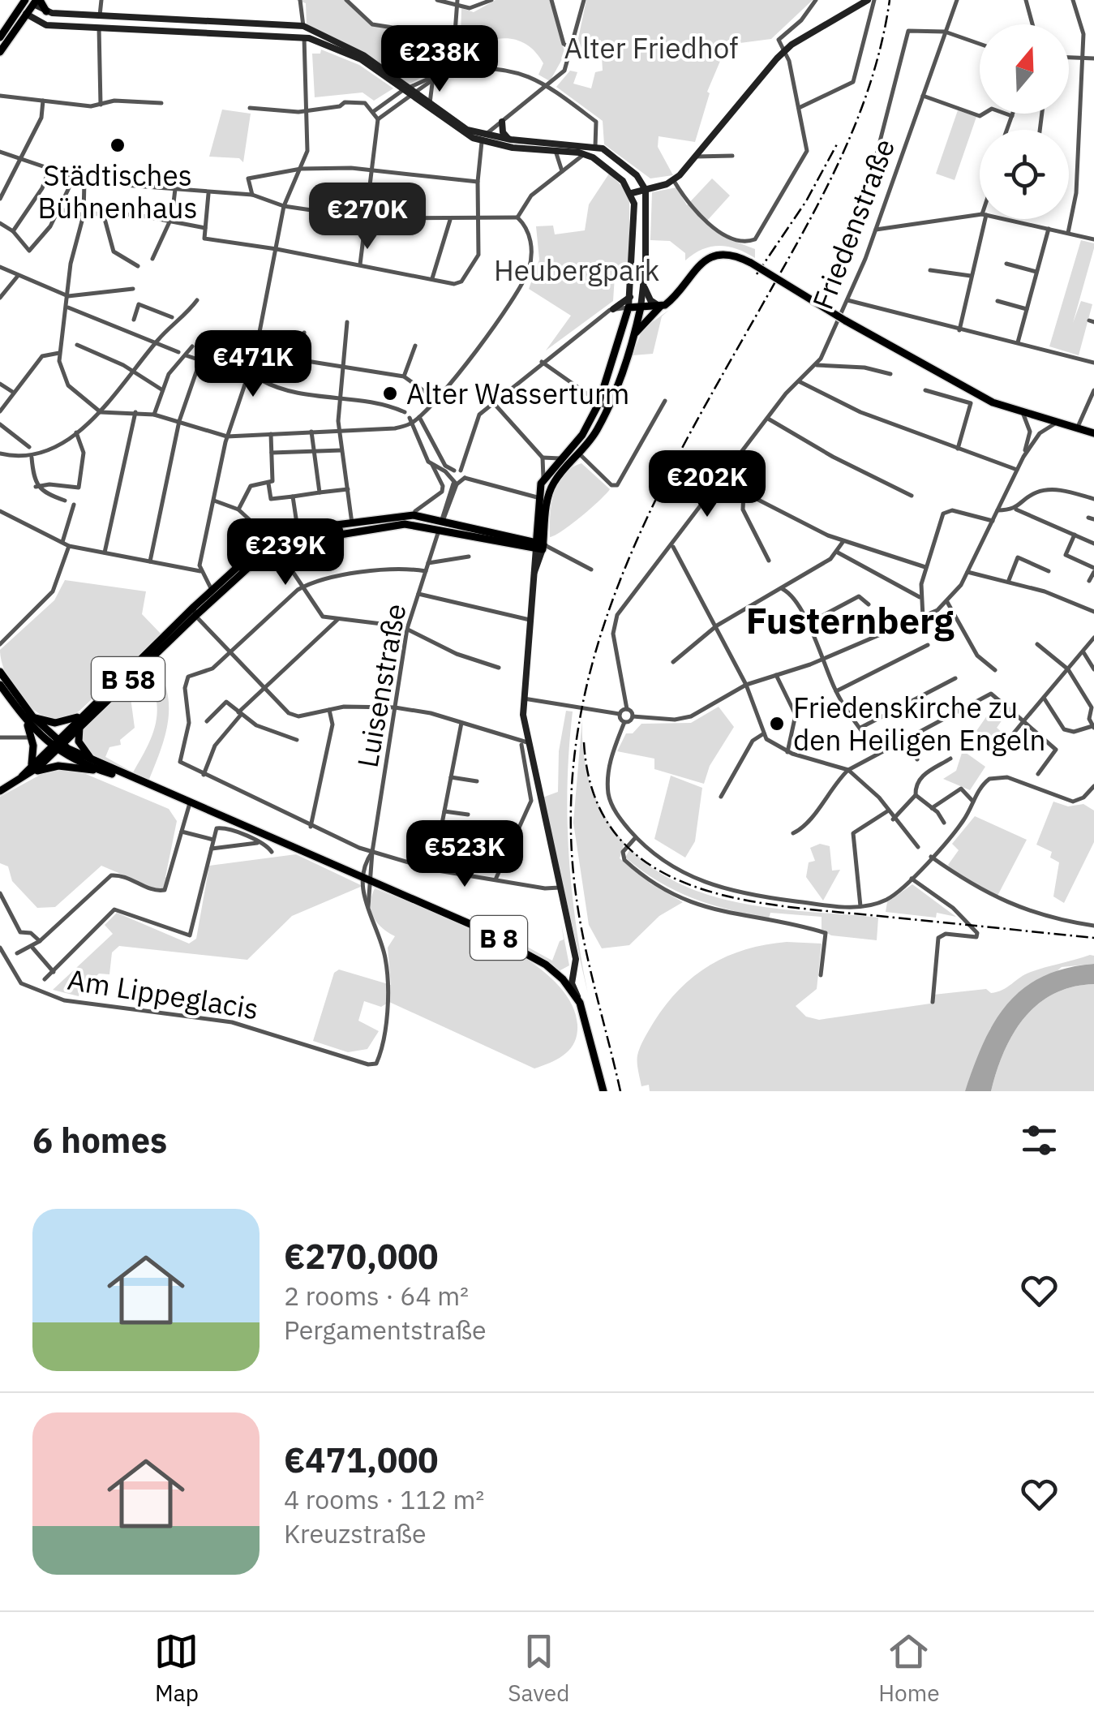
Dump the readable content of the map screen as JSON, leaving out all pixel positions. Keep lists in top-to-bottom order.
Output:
{
  "streets": {
    "main road": ["B 58", "B 8"],
    "street": ["Friedenstraße", "Luisenstraße", "Am Lippeglacis"]
  },
  "crossings": [
    ["B 58", "Luisenstraße"],
    ["B 58", "B 8"],
    ["Luisenstraße", "B 8"],
    ["Luisenstraße", "Am Lippeglacis"],
    ["B 8", "Am Lippeglacis"]
  ],
  "districts": ["Fusternberg"],
  "parks": ["Alter Friedhof", "Heubergpark"],
  "places": ["Städtisches Bühnenhaus", "Alter Wasserturm", "Friedenskirche zu den Heiligen Engeln"],
  "north": "top",
  "page": {
    "price": [
      "€238K",
      "€270K",
      "€471K",
      "€202K",
      "€239K",
      "€523K"
    ],
    "heading": "6 homes",
    "list": [
      {
        "name": "€270,000",
        "note": "2 rooms · 64 m² · Pergamentstraße"
      },
      {
        "name": "€471,000",
        "note": "4 rooms · 112 m² · Kreuzstraße"
      }
    ],
    "tabs": ["Map", "Saved", "Home"]
  }
}
